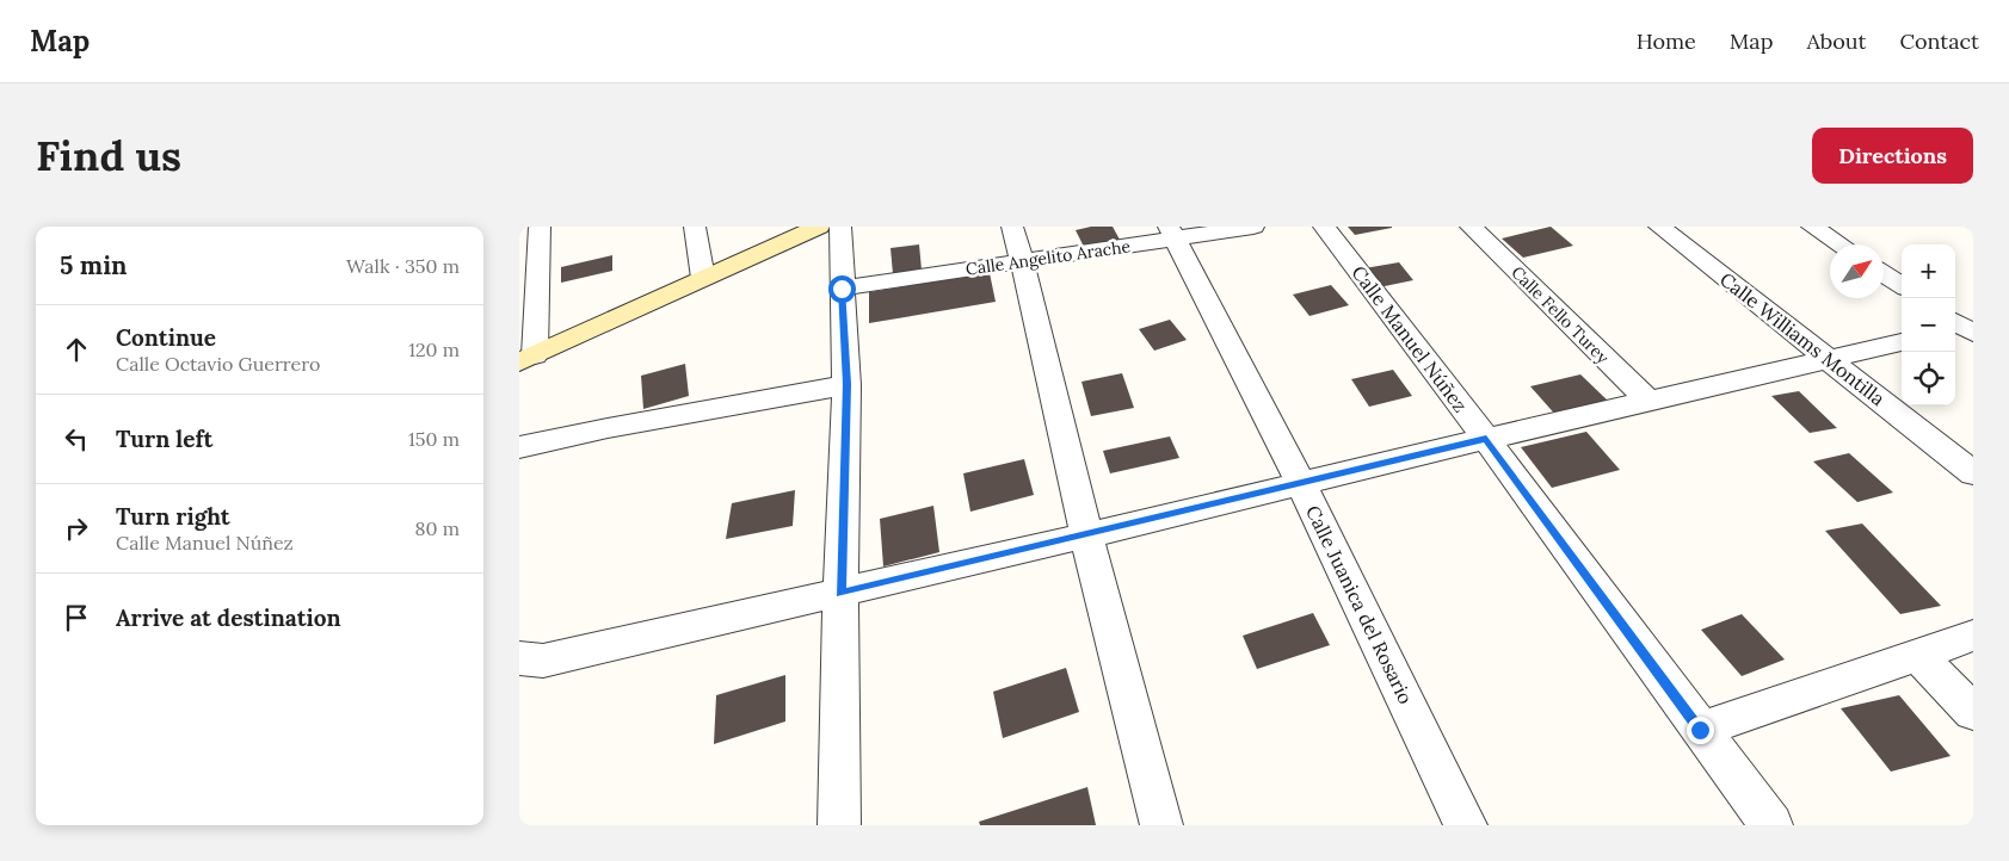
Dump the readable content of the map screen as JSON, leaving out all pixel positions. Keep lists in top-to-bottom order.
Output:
{
  "streets": {
    "street": [
      "Calle Angelito Arache",
      "Calle Fello Turey",
      "Calle Manuel Núñez",
      "Calle Williams Montilla",
      "Calle Juanica del Rosario"
    ]
  },
  "crossings": [
    ["Calle Angelito Arache", "Calle Juanica del Rosario"]
  ],
  "north": "top right",
  "page": {
    "header": "Map",
    "nav": [
      "Home",
      "Map",
      "About",
      "Contact"
    ],
    "buttons": "Directions",
    "title": "Find us",
    "heading": ["5 min", "Walk · 350 m"],
    "map_buttons": ["+", "−"],
    "list": [
      ["Continue", "Calle Octavio Guerrero", "120 m"],
      ["Turn left", "150 m"],
      ["Turn right", "Calle Manuel Núñez", "80 m"],
      "Arrive at destination"
    ]
  }
}
